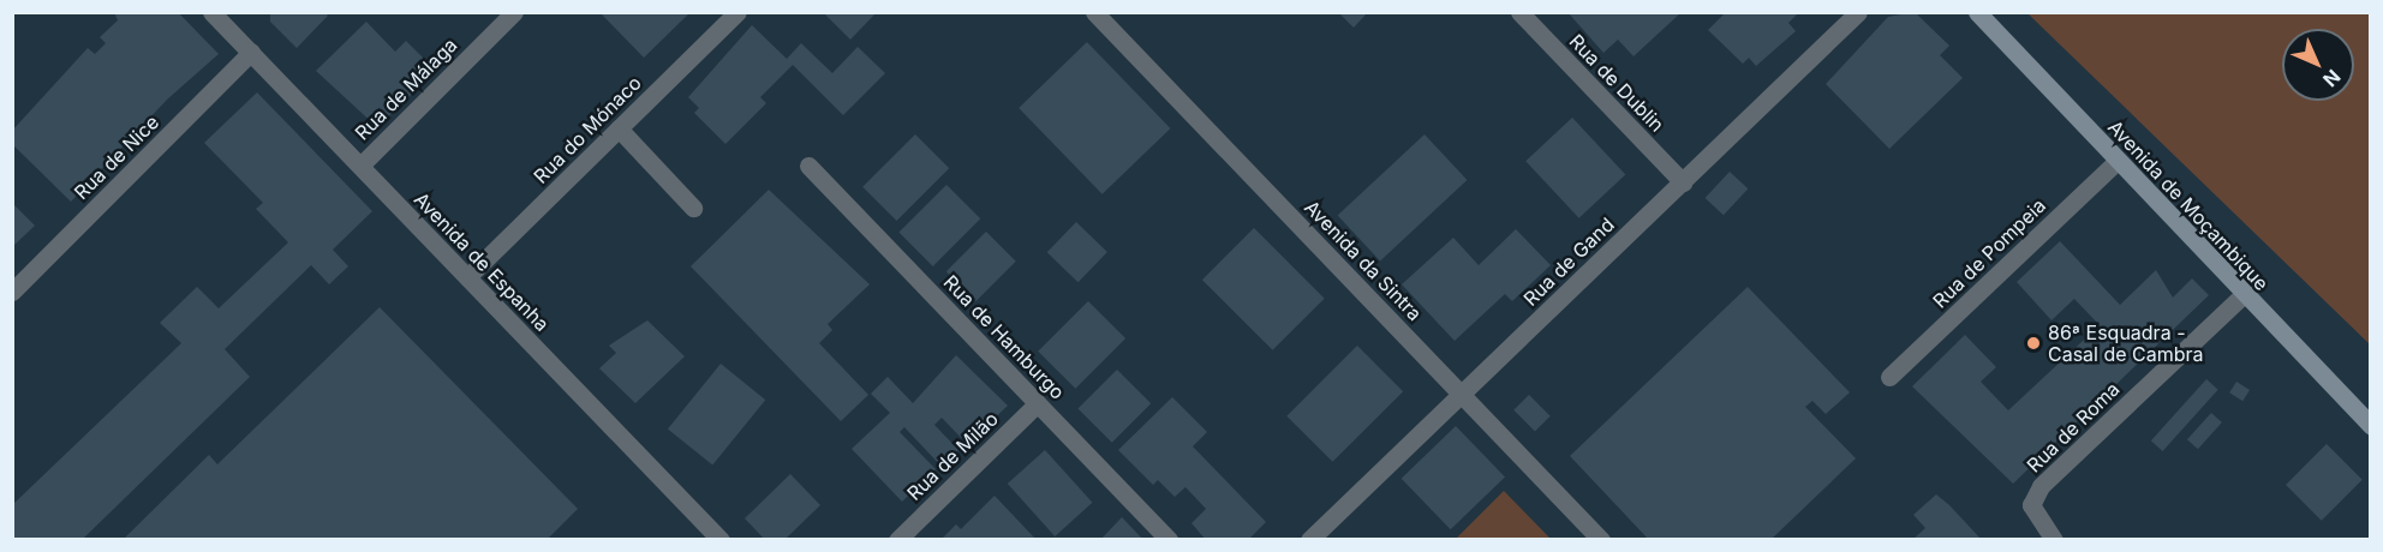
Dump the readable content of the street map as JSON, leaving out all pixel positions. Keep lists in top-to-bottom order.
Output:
{
  "streets": {
    "street": [
      "Rua de Dublin",
      "Rua de Málaga",
      "Rua do Mónaco",
      "Rua de Nice",
      "Avenida de Moçambique",
      "Rua de Pompeia",
      "Avenida da Sintra",
      "Avenida de Espanha",
      "Rua de Gand",
      "Rua de Hamburgo",
      "Rua de Roma",
      "Rua de Milão"
    ]
  },
  "crossings": [
    ["Rua de Dublin", "Rua de Gand"],
    ["Rua de Málaga", "Avenida de Espanha"],
    ["Rua do Mónaco", "Avenida de Espanha"],
    ["Rua de Nice", "Avenida de Espanha"],
    ["Avenida de Moçambique", "Rua de Pompeia"],
    ["Avenida de Moçambique", "Rua de Roma"],
    ["Avenida da Sintra", "Rua de Gand"],
    ["Rua de Hamburgo", "Rua de Milão"]
  ],
  "places": ["86ª Esquadra - Casal de Cambra"],
  "north": "bottom right"
}
